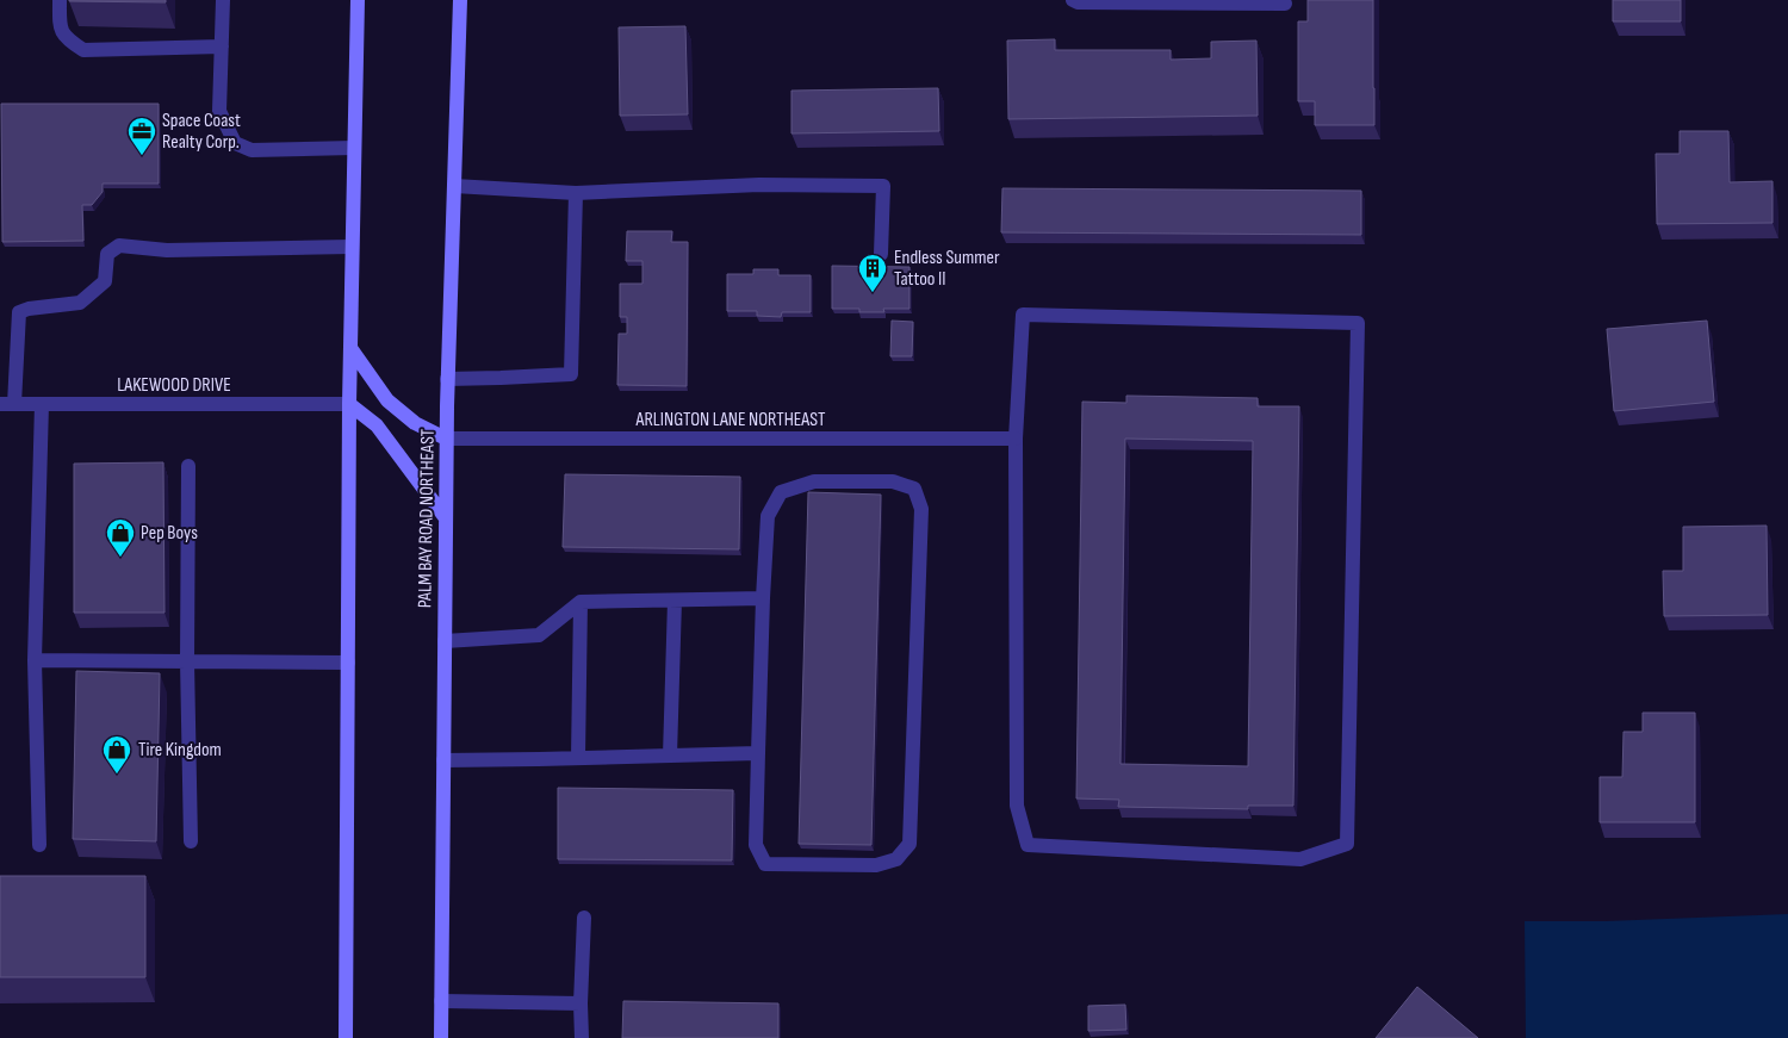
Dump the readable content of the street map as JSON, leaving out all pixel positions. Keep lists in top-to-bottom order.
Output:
{
  "streets": {
    "main road": ["PALM BAY ROAD NORTHEAST"],
    "street": ["LAKEWOOD DRIVE", "ARLINGTON LANE NORTHEAST"]
  },
  "crossings": [
    ["ARLINGTON LANE NORTHEAST", "PALM BAY ROAD NORTHEAST"]
  ],
  "places": {
    "office": ["Space Coast Realty Corp."],
    "building": ["Endless Summer Tattoo II"],
    "shop": ["Pep Boys", "Tire Kingdom"]
  }
}
